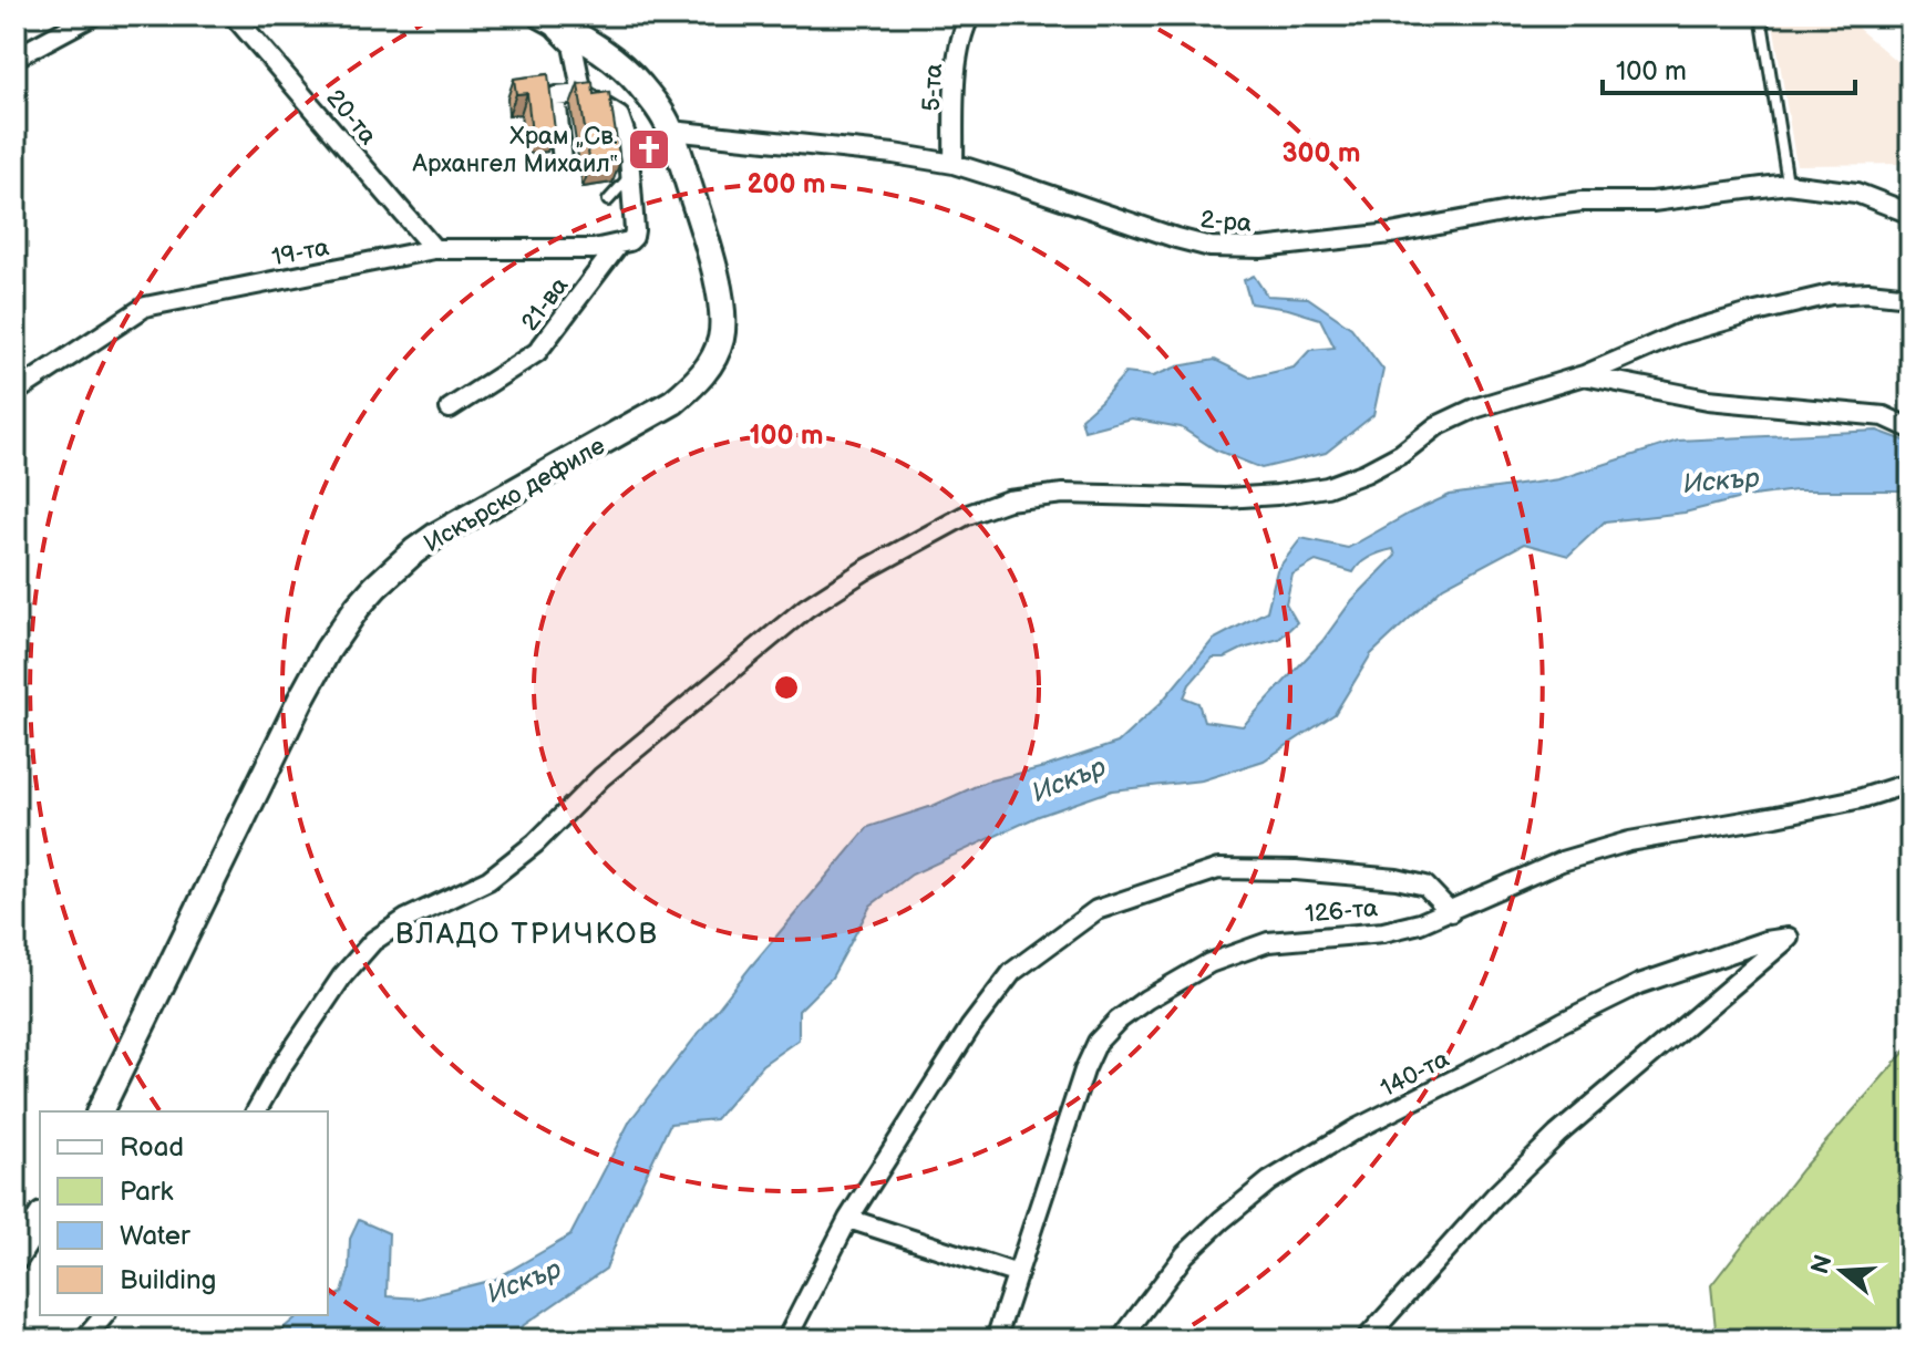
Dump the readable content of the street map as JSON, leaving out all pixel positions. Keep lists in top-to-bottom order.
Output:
{
  "streets": {
    "main road": ["Искърско дефиле"],
    "street": [
      "5-та",
      "20-та",
      "2-ра",
      "19-та",
      "21-ва",
      "126-та",
      "140-та"
    ]
  },
  "crossings": [
    ["5-та", "2-ра"],
    ["20-та", "19-та"],
    ["2-ра", "Искърско дефиле"],
    ["19-та", "21-ва"]
  ],
  "districts": ["ВЛАДО ТРИЧКОВ"],
  "water": ["Искър"],
  "places": {
    "church": ["Храм „Св. Архангел Михаил‟"]
  },
  "legend": [
    "Road",
    "Park",
    "Water",
    "Building"
  ],
  "scale_bar": "100 m",
  "north": "left",
  "rings": ["300 m", "200 m", "100 m"]
}
